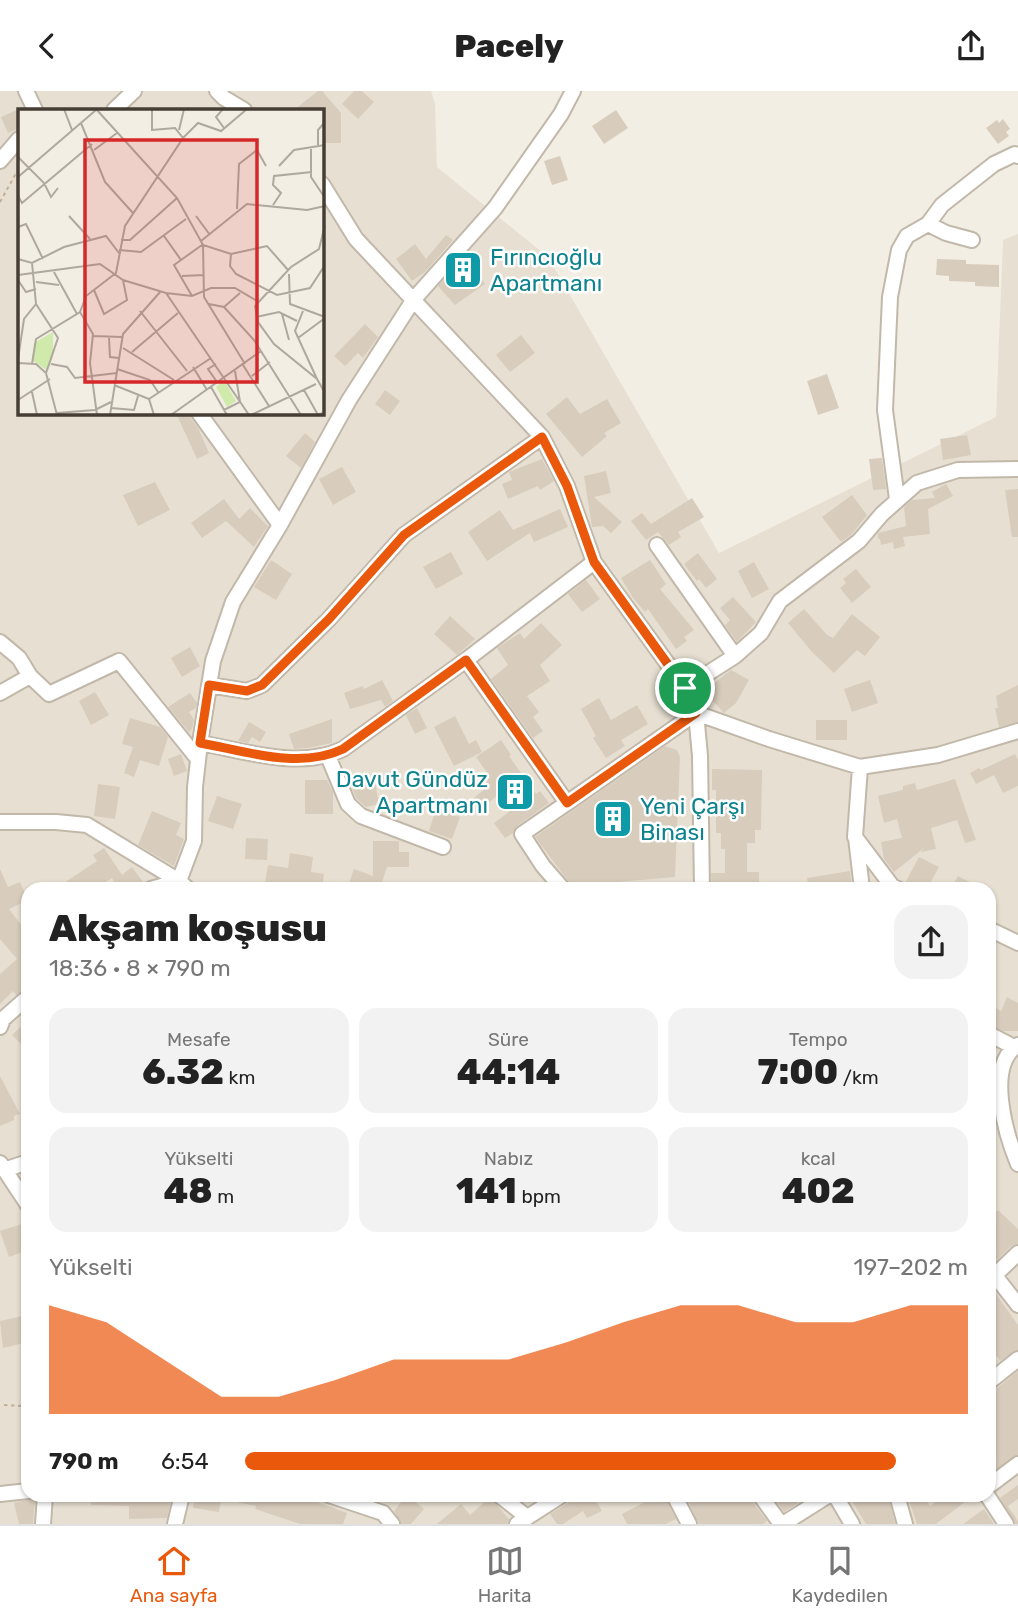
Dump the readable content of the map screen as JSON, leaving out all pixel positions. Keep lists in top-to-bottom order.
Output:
{
  "places": {
    "building": ["Fırıncıoğlu Apartmanı", "Davut Gündüz Apartmanı", "Yeni Çarşı Binası"]
  },
  "page": {
    "header": "Pacely",
    "heading": ["Akşam koşusu", "18:36 · 8 × 790 m"],
    "stats": [
      ["Mesafe", "6.32 km"],
      ["Süre", "44:14"],
      ["Tempo", "7:00 /km"],
      ["Yükselti", "48 m"],
      ["Nabız", "141 bpm"],
      ["kcal", "402"]
    ],
    "chart": ["Yükselti", "197–202 m"],
    "list": [
      {
        "name": "790 m",
        "note": "6:54"
      }
    ],
    "tabs": ["Ana sayfa", "Harita", "Kaydedilen"]
  }
}
